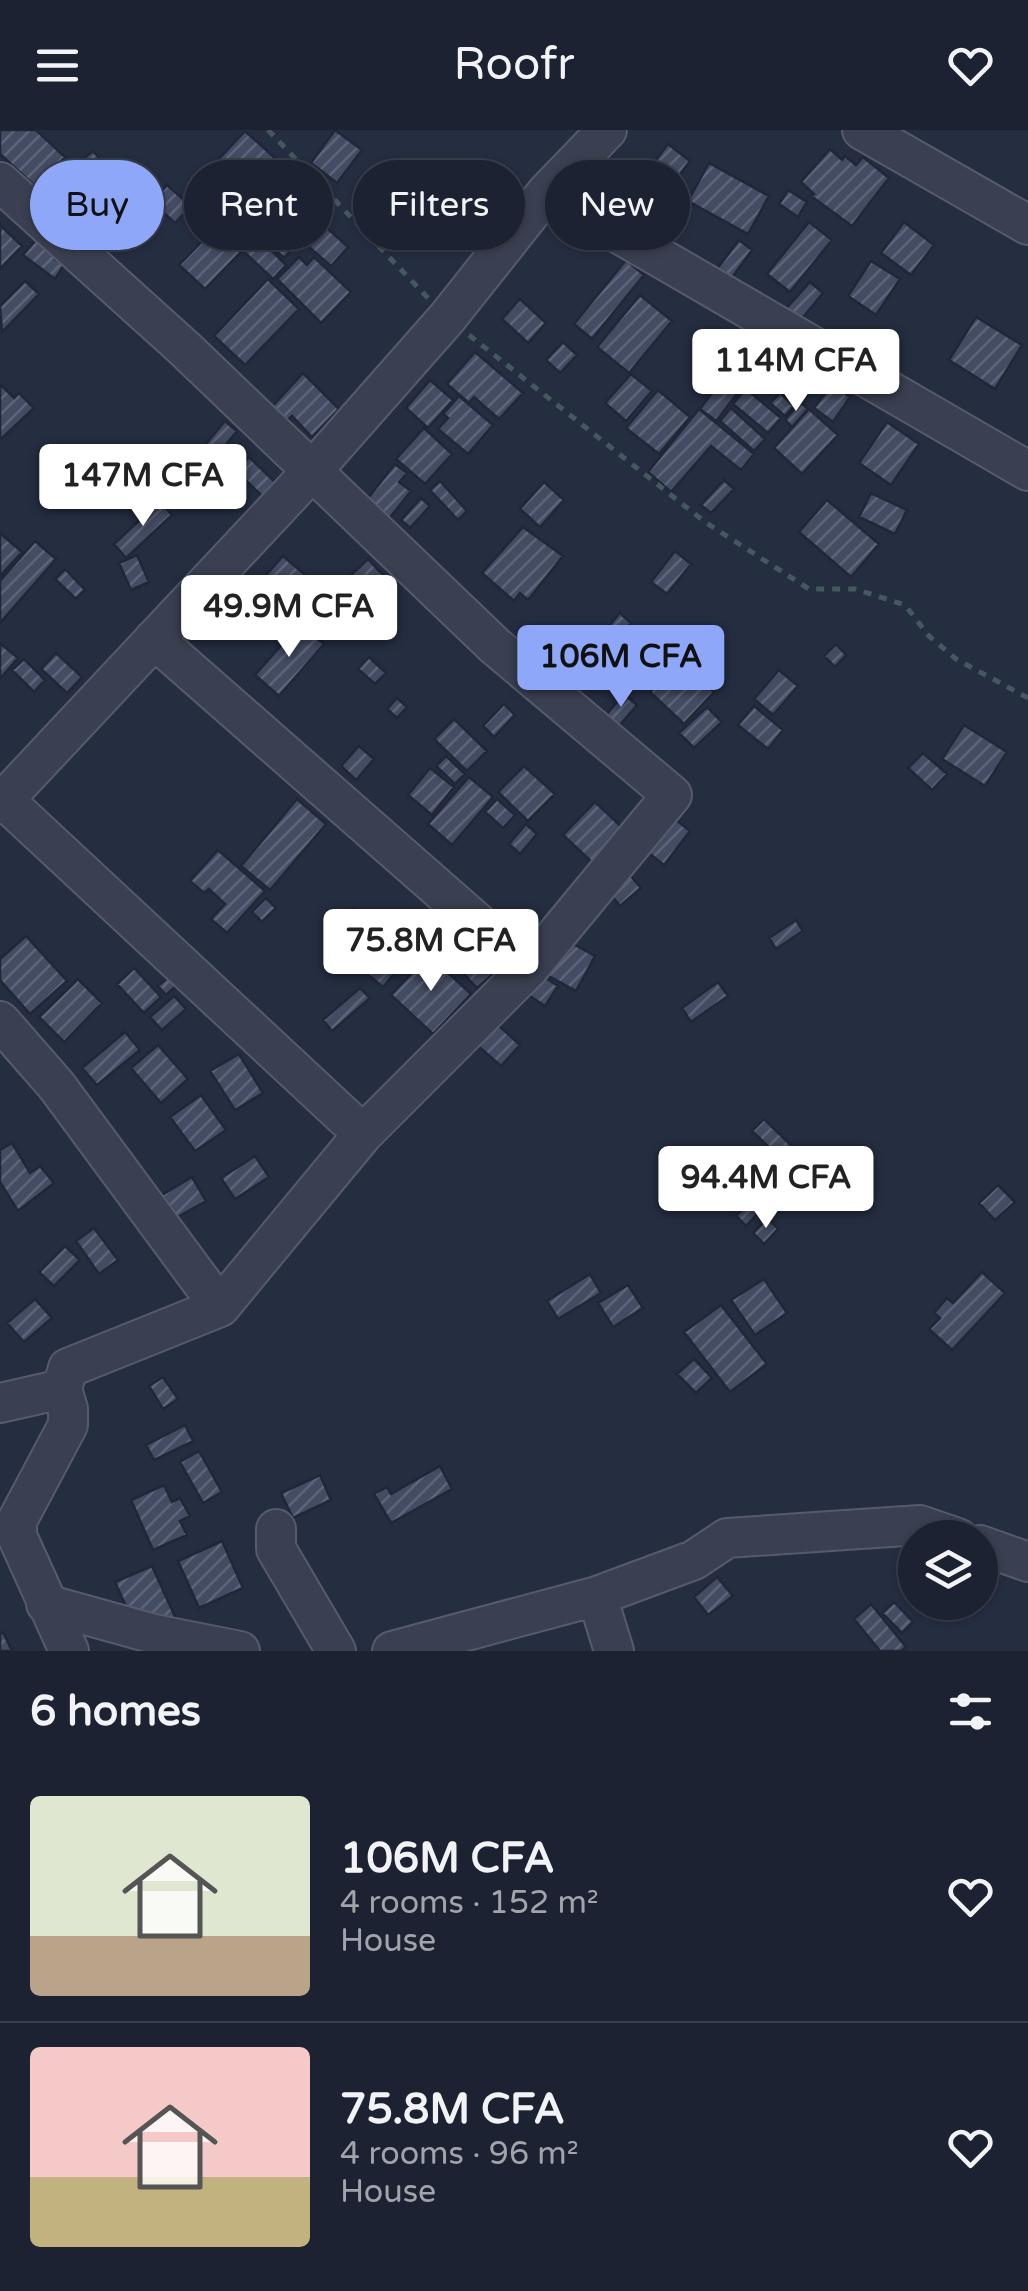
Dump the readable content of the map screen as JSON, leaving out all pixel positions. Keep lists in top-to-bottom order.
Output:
{
  "page": {
    "header": "Roofr",
    "chip": [
      "Buy",
      "Rent",
      "Filters",
      "New"
    ],
    "price": [
      "114M CFA",
      "147M CFA",
      "49.9M CFA",
      "106M CFA",
      "75.8M CFA",
      "94.4M CFA"
    ],
    "heading": "6 homes",
    "list": [
      {
        "name": "106M CFA",
        "note": "4 rooms · 152 m² · House"
      },
      {
        "name": "75.8M CFA",
        "note": "4 rooms · 96 m² · House"
      }
    ]
  }
}
